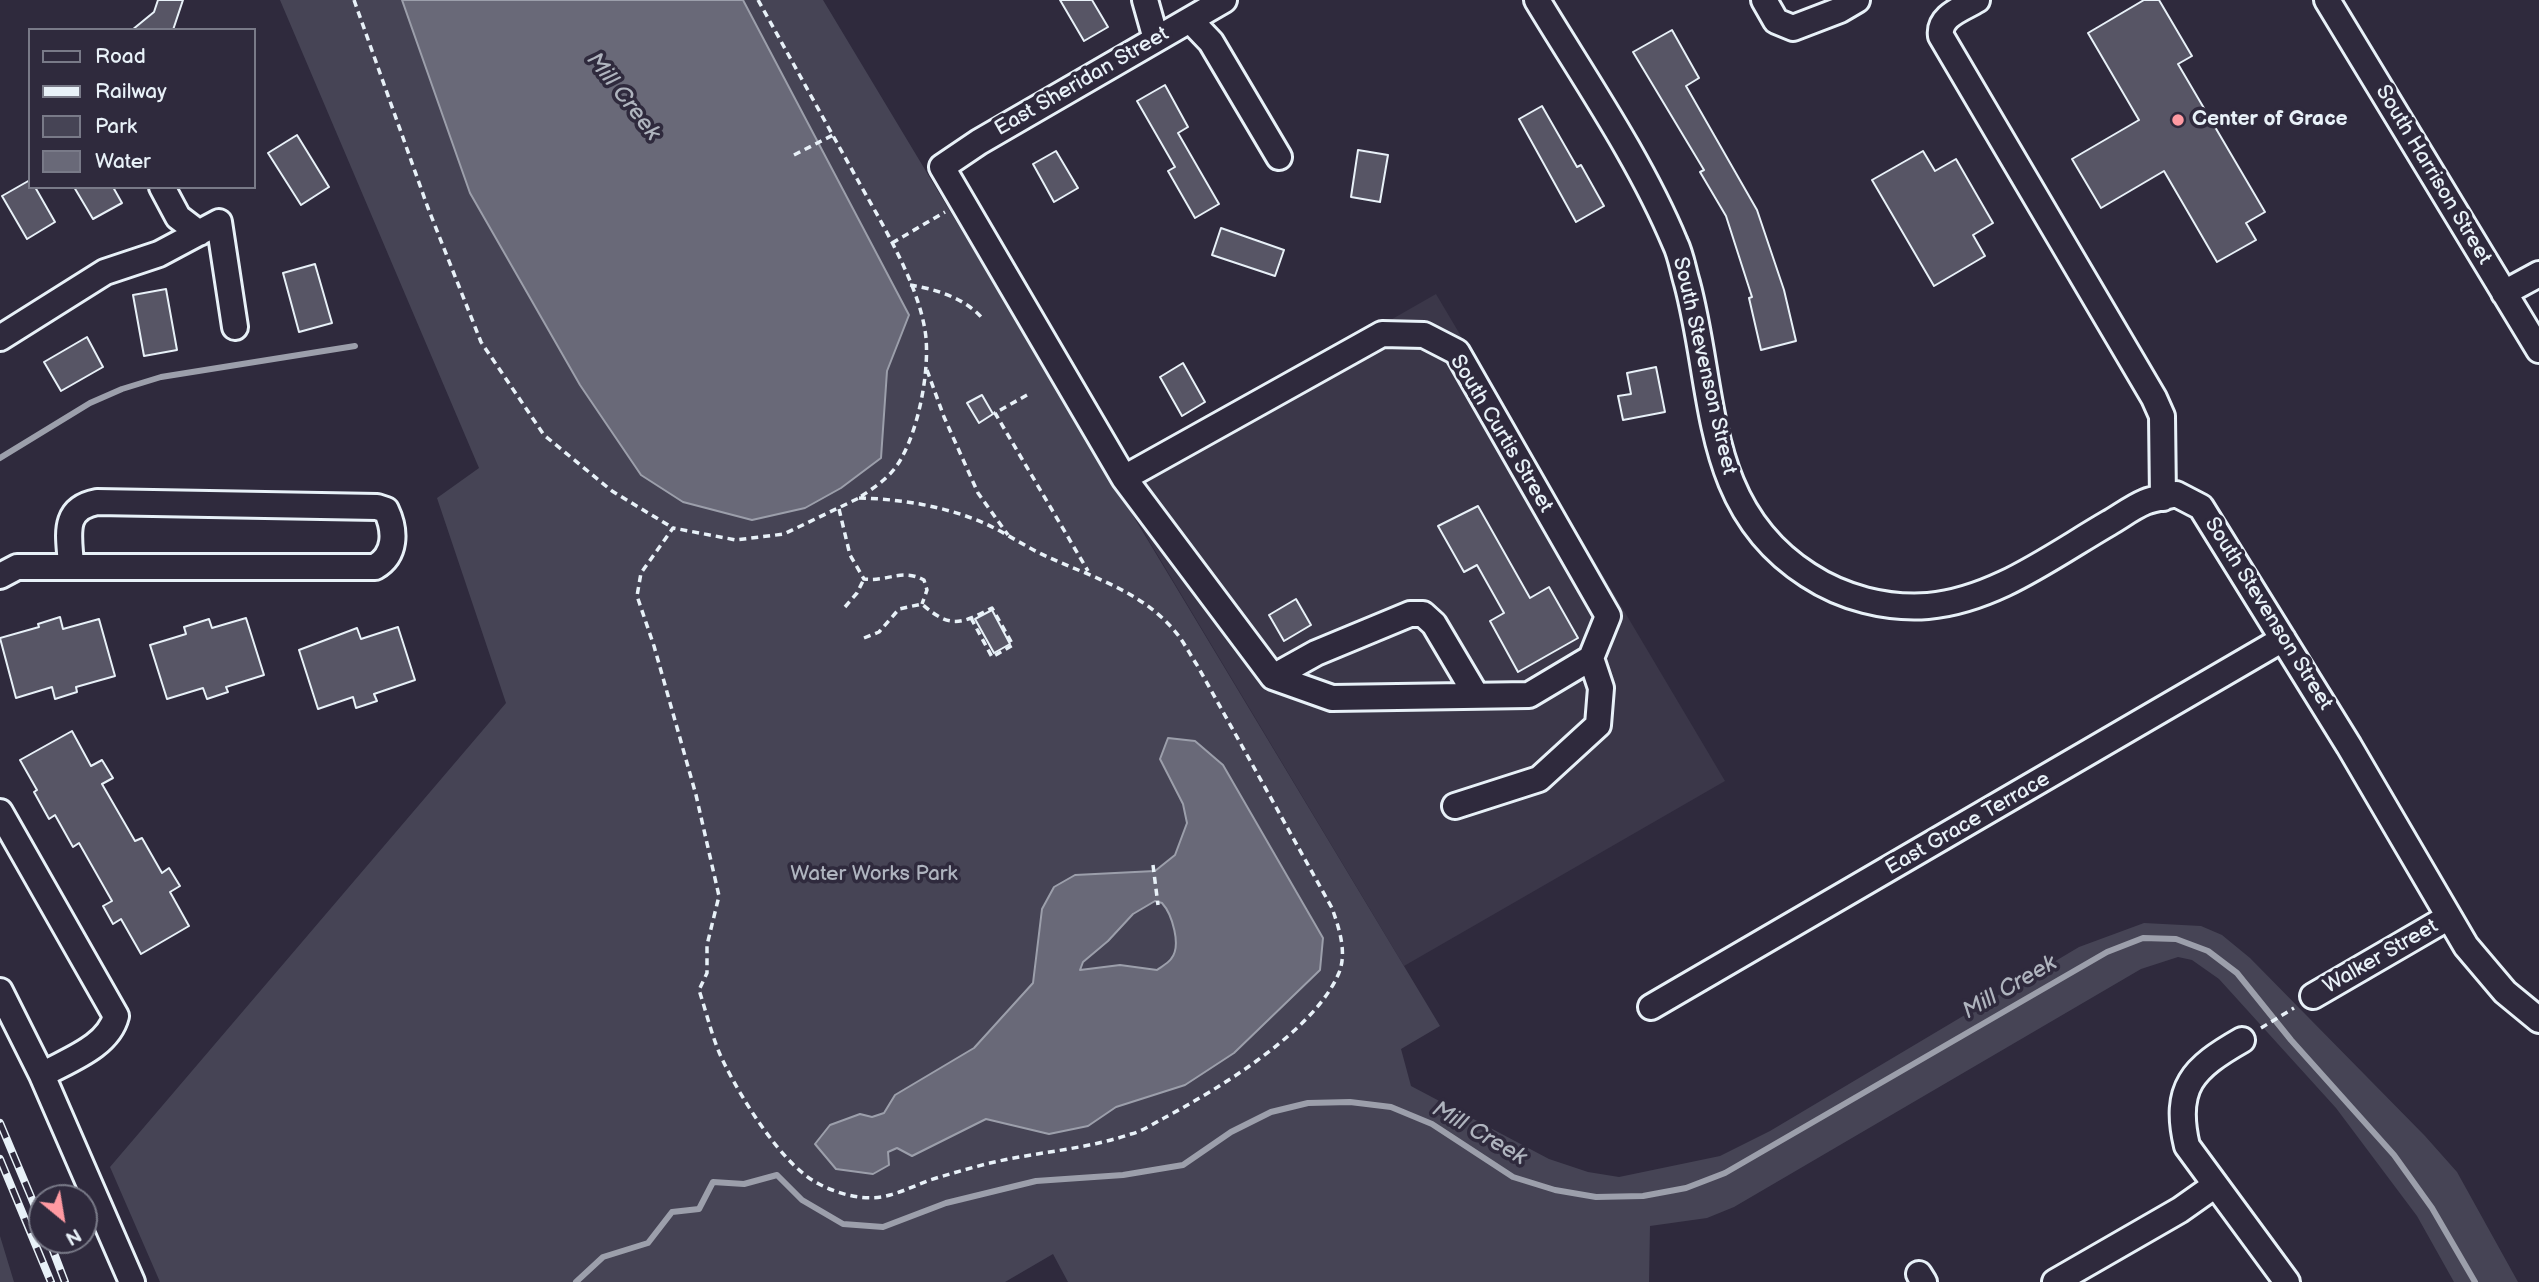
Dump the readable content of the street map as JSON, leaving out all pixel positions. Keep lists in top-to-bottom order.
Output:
{
  "streets": {
    "street": [
      "East Sheridan Street",
      "South Harrison Street",
      "South Stevenson Street",
      "South Curtis Street",
      "East Grace Terrace",
      "Walker Street"
    ]
  },
  "crossings": [
    ["South Stevenson Street", "East Grace Terrace"],
    ["South Stevenson Street", "Walker Street"]
  ],
  "water": ["Mill Creek"],
  "parks": ["Water Works Park"],
  "places": ["Center of Grace"],
  "legend": [
    "Road",
    "Railway",
    "Park",
    "Water"
  ],
  "north": "bottom right"
}
